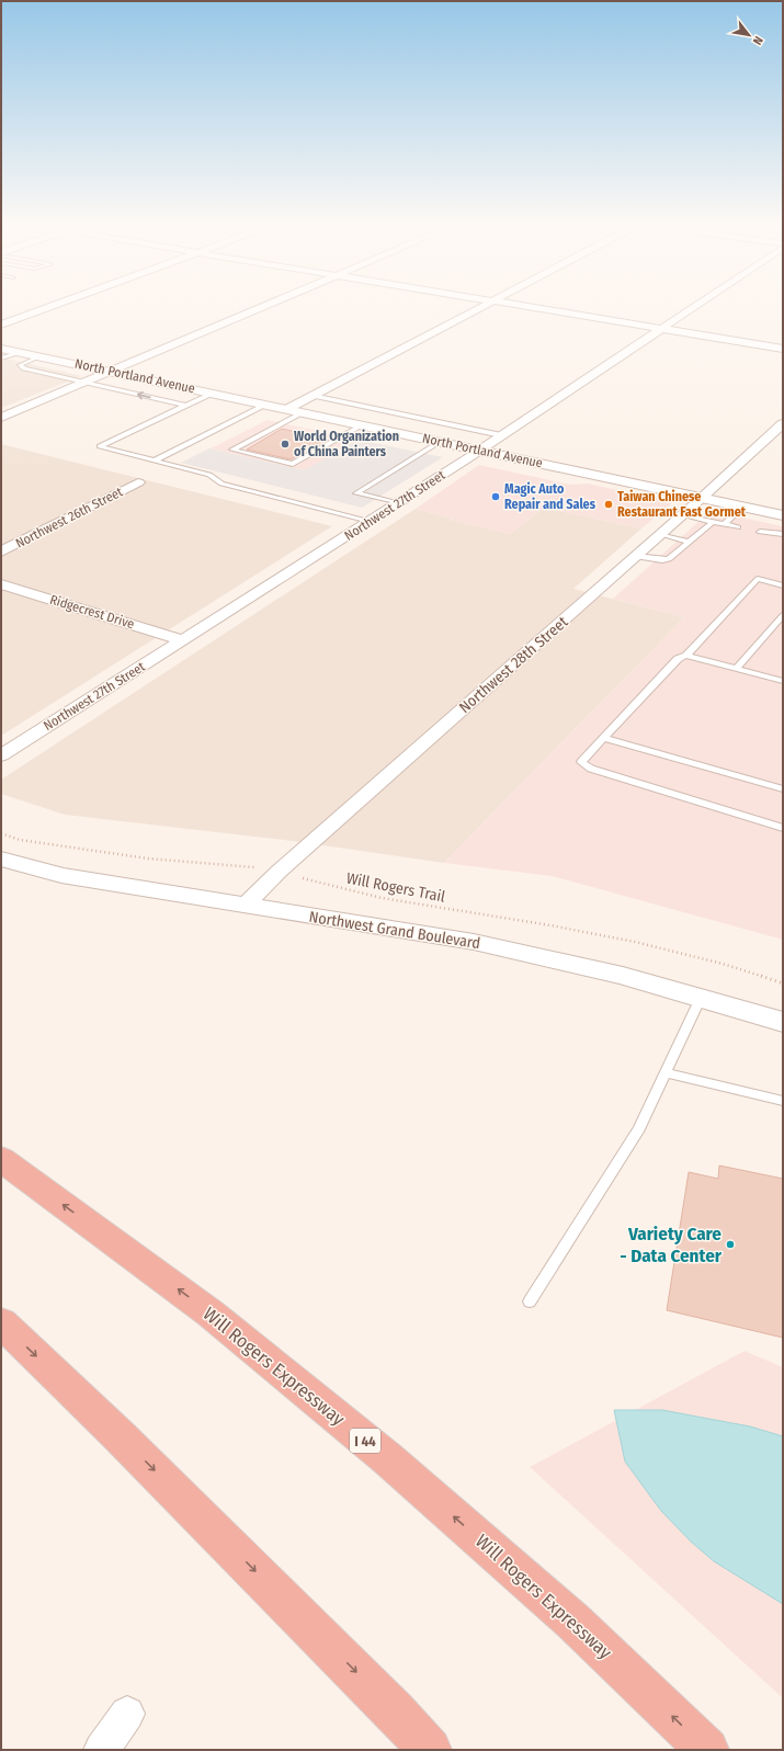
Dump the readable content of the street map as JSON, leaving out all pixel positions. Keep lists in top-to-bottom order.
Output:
{
  "streets": {
    "highway": ["Will Rogers Expressway", "I 44"],
    "main road": ["North Portland Avenue", "Northwest Grand Boulevard"],
    "street": [
      "Northwest 27th Street",
      "Northwest 26th Street",
      "Ridgecrest Drive",
      "Northwest 28th Street"
    ],
    "path": ["Will Rogers Trail"]
  },
  "crossings": [
    ["North Portland Avenue", "Northwest 27th Street"],
    ["North Portland Avenue", "Northwest 28th Street"],
    ["Northwest 27th Street", "Ridgecrest Drive"],
    ["Northwest 28th Street", "Will Rogers Trail"],
    ["Northwest 28th Street", "Northwest Grand Boulevard"]
  ],
  "places": [
    "World Organization of China Painters",
    "Magic Auto Repair and Sales",
    "Taiwan Chinese Restaurant Fast Gormet",
    "Variety Care - Data Center"
  ],
  "north": "bottom right"
}
